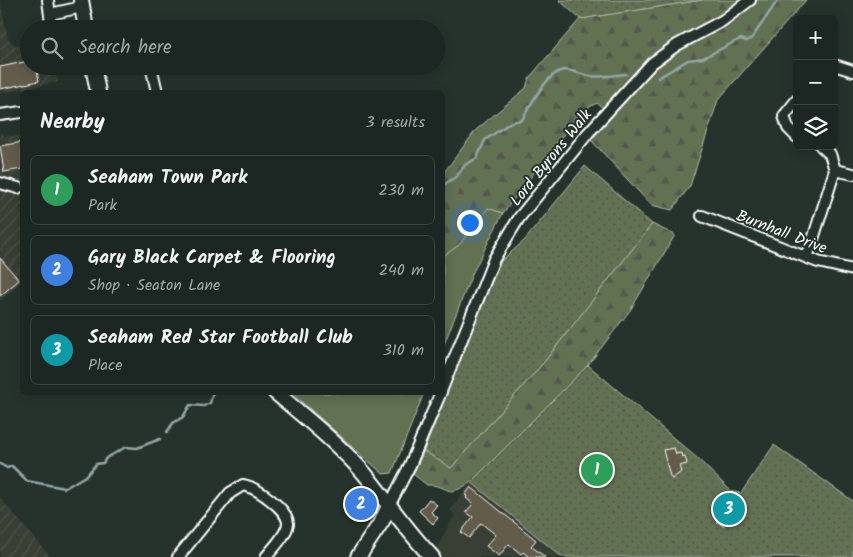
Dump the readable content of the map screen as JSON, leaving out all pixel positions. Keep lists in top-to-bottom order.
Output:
{
  "streets": {
    "street": ["Lord Byrons Walk", "Burnhall Drive"]
  },
  "page": {
    "map_buttons": ["+", "−"],
    "search": "Search here",
    "heading": ["Nearby", "3 results"],
    "list": [
      {
        "mark": "1",
        "name": "Seaham Town Park",
        "note": "Park",
        "value": "230 m"
      },
      {
        "mark": "2",
        "name": "Gary Black Carpet & Flooring",
        "note": "Shop · Seaton Lane",
        "value": "240 m"
      },
      {
        "mark": "3",
        "name": "Seaham Red Star Football Club",
        "note": "Place",
        "value": "310 m"
      }
    ],
    "pins": ["1", "2", "3"]
  }
}
